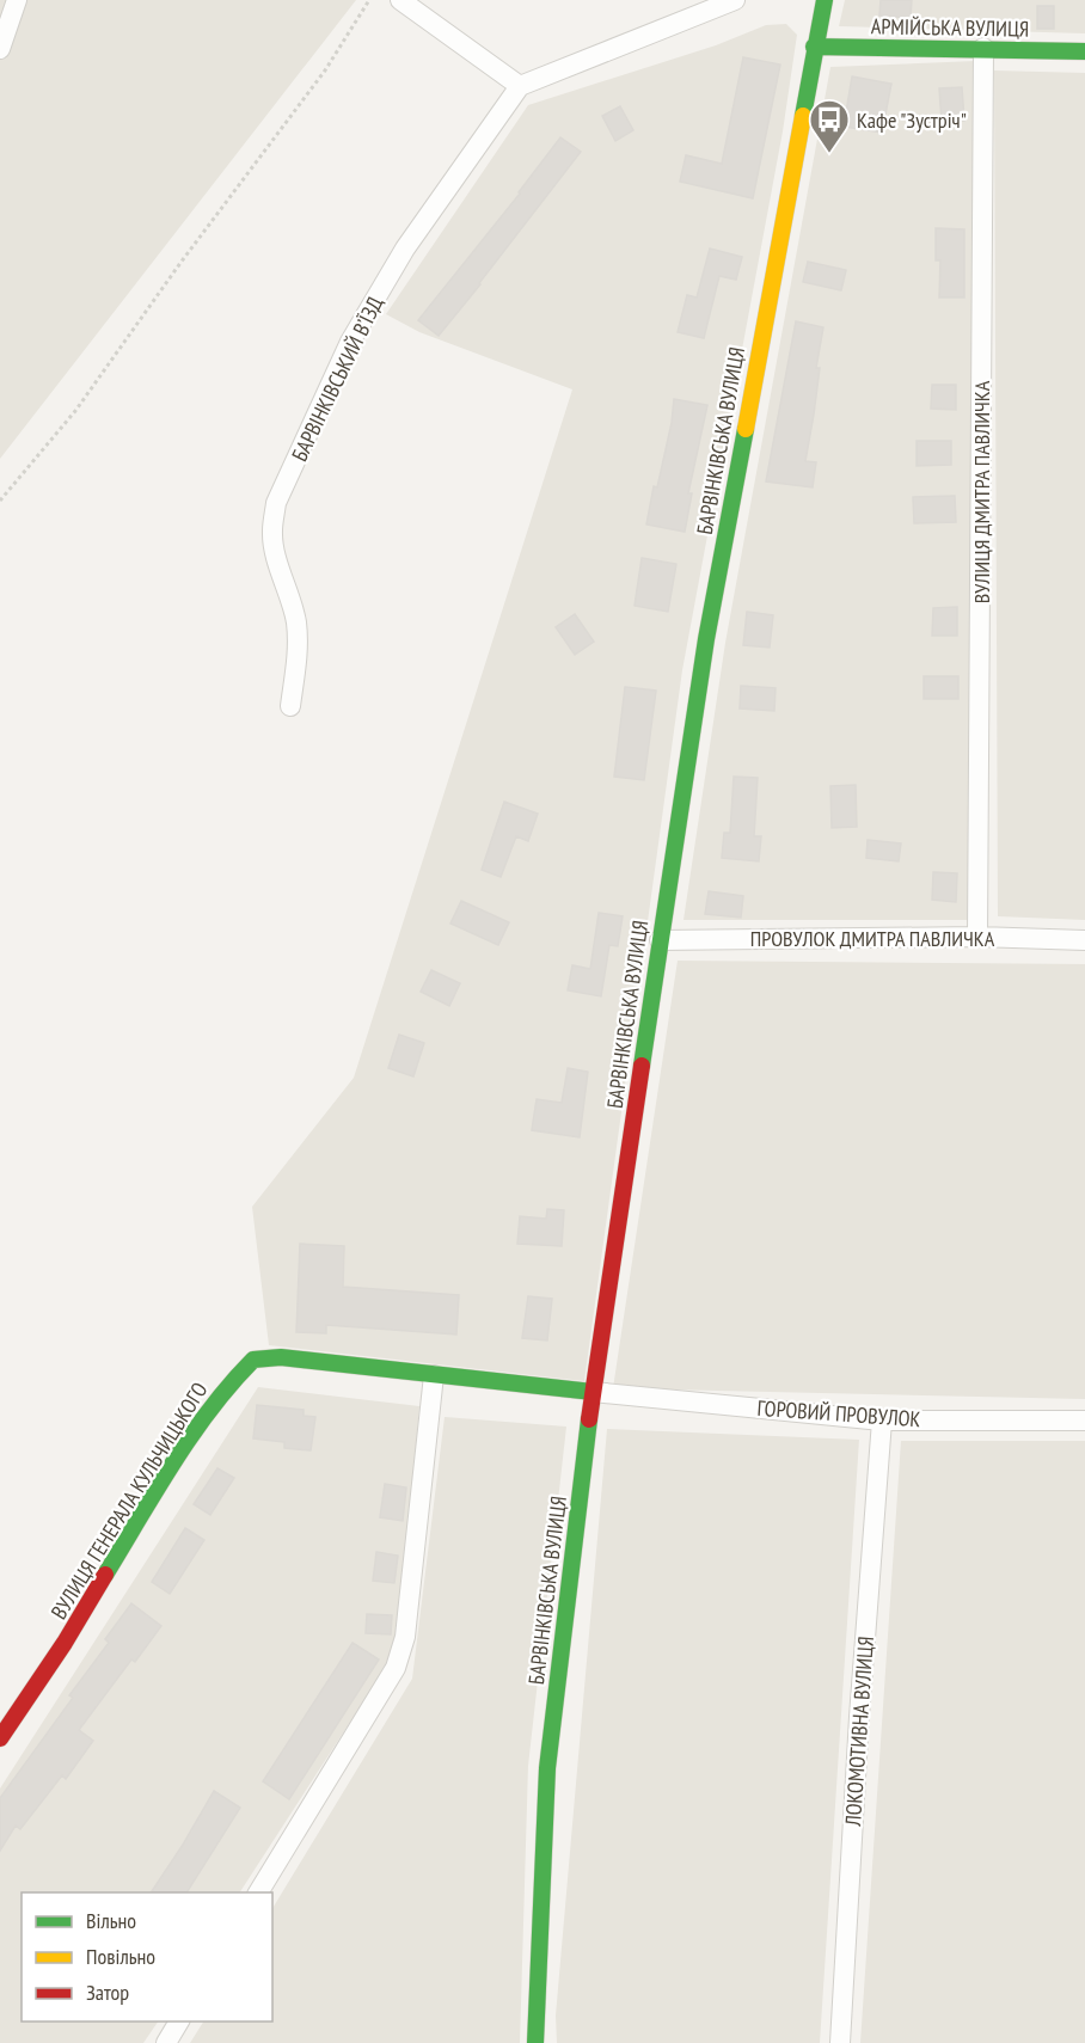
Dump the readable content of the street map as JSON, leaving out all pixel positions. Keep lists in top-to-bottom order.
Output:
{
  "streets": {
    "street": [
      "АРМІЙСЬКА ВУЛИЦЯ",
      "БАРВІНКІВСЬКИЙ В’ЇЗД",
      "БАРВІНКІВСЬКА ВУЛИЦЯ",
      "ВУЛИЦЯ ДМИТРА ПАВЛИЧКА",
      "ПРОВУЛОК ДМИТРА ПАВЛИЧКА",
      "ГОРОВИЙ ПРОВУЛОК",
      "ВУЛИЦЯ ГЕНЕРАЛА КУЛЬЧИЦЬКОГО",
      "ЛОКОМОТИВНА ВУЛИЦЯ"
    ]
  },
  "crossings": [
    ["АРМІЙСЬКА ВУЛИЦЯ", "БАРВІНКІВСЬКА ВУЛИЦЯ"],
    ["АРМІЙСЬКА ВУЛИЦЯ", "ВУЛИЦЯ ДМИТРА ПАВЛИЧКА"],
    ["БАРВІНКІВСЬКА ВУЛИЦЯ", "ПРОВУЛОК ДМИТРА ПАВЛИЧКА"],
    ["БАРВІНКІВСЬКА ВУЛИЦЯ", "ГОРОВИЙ ПРОВУЛОК"],
    ["БАРВІНКІВСЬКА ВУЛИЦЯ", "ВУЛИЦЯ ГЕНЕРАЛА КУЛЬЧИЦЬКОГО"],
    ["ВУЛИЦЯ ДМИТРА ПАВЛИЧКА", "ПРОВУЛОК ДМИТРА ПАВЛИЧКА"],
    ["ГОРОВИЙ ПРОВУЛОК", "ВУЛИЦЯ ГЕНЕРАЛА КУЛЬЧИЦЬКОГО"],
    ["ГОРОВИЙ ПРОВУЛОК", "ЛОКОМОТИВНА ВУЛИЦЯ"]
  ],
  "places": {
    "bus stop": ["Кафе \"Зустріч\""]
  },
  "legend": ["Вільно", "Повільно", "Затор"]
}
